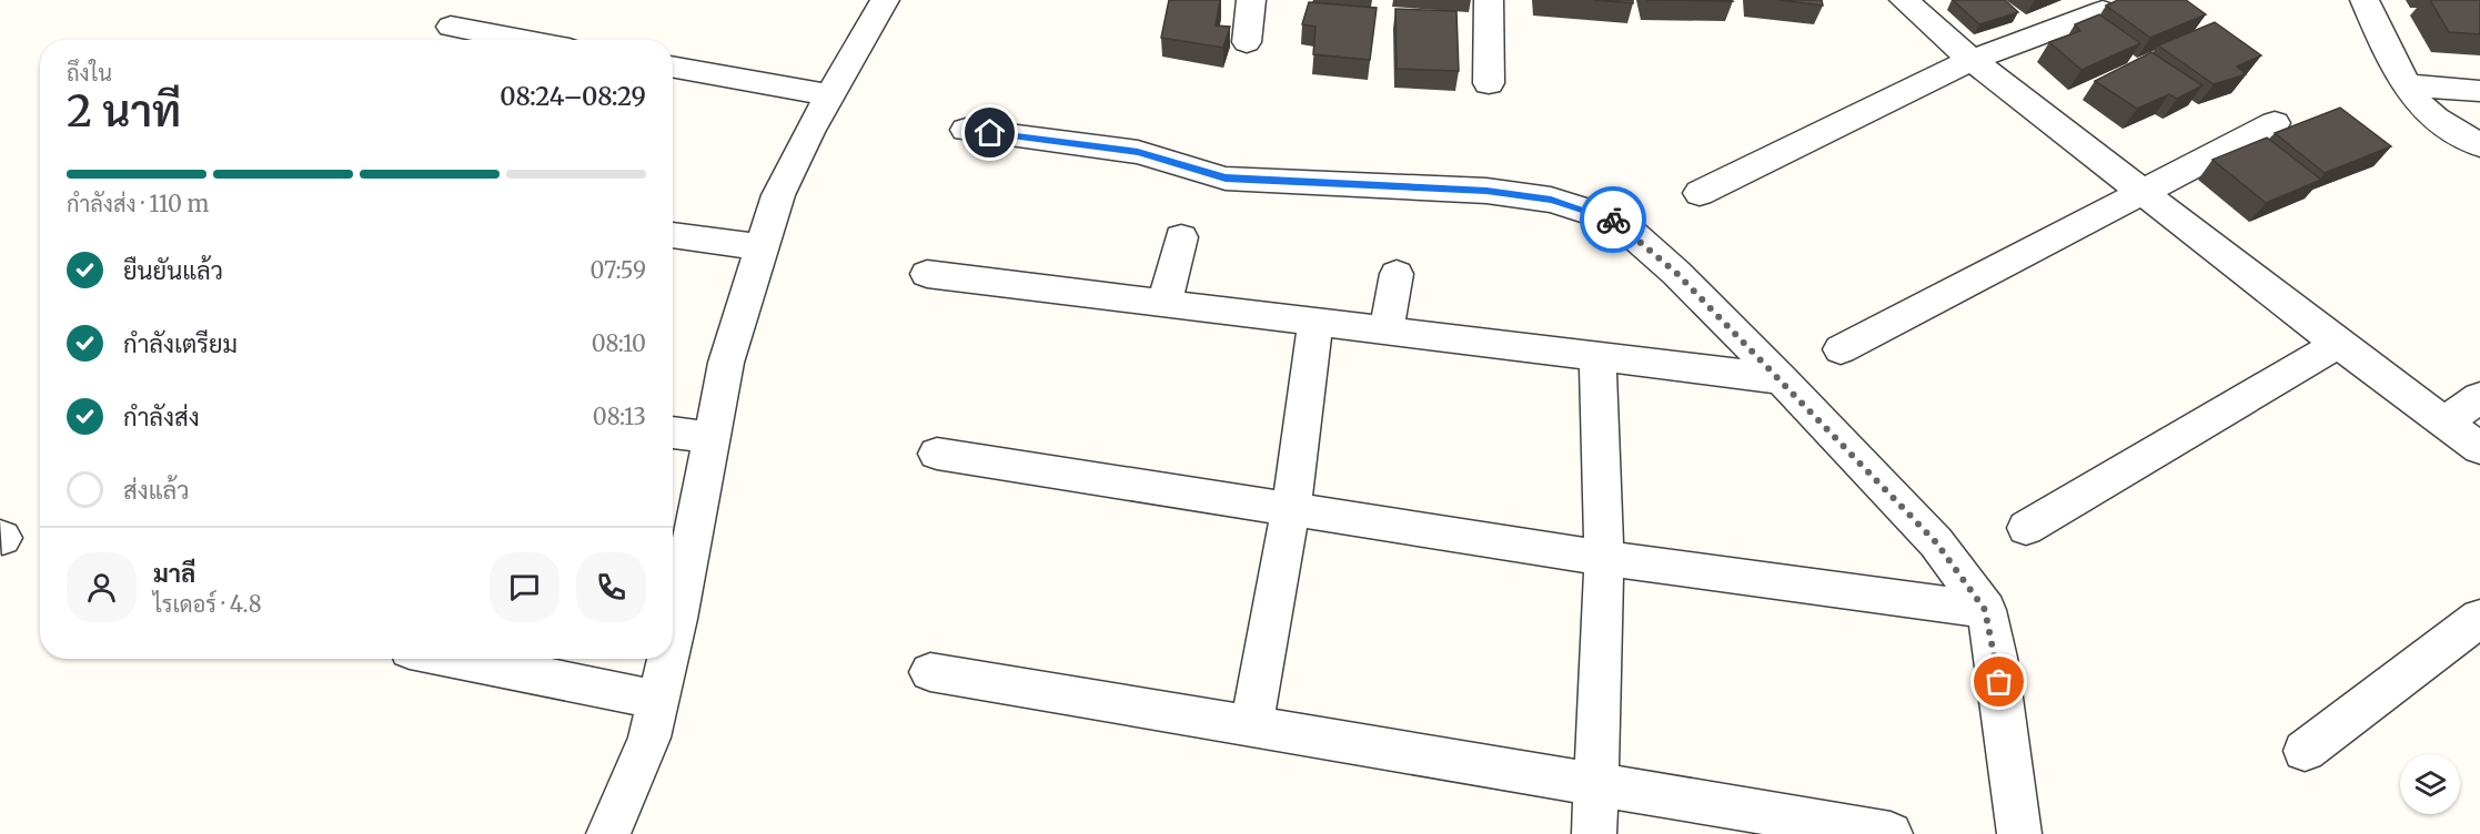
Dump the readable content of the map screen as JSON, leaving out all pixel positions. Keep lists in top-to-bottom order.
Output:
{
  "page": {
    "heading": ["2 นาที", "ถึงใน", "08:24–08:29"],
    "panel": ["มาลี", "ไรเดอร์ · 4.8"],
    "bar": "กำลังส่ง · 110 m",
    "list": [
      ["ยืนยันแล้ว", "07:59"],
      ["กำลังเตรียม", "08:10"],
      ["กำลังส่ง", "08:13"],
      "ส่งแล้ว"
    ]
  }
}
